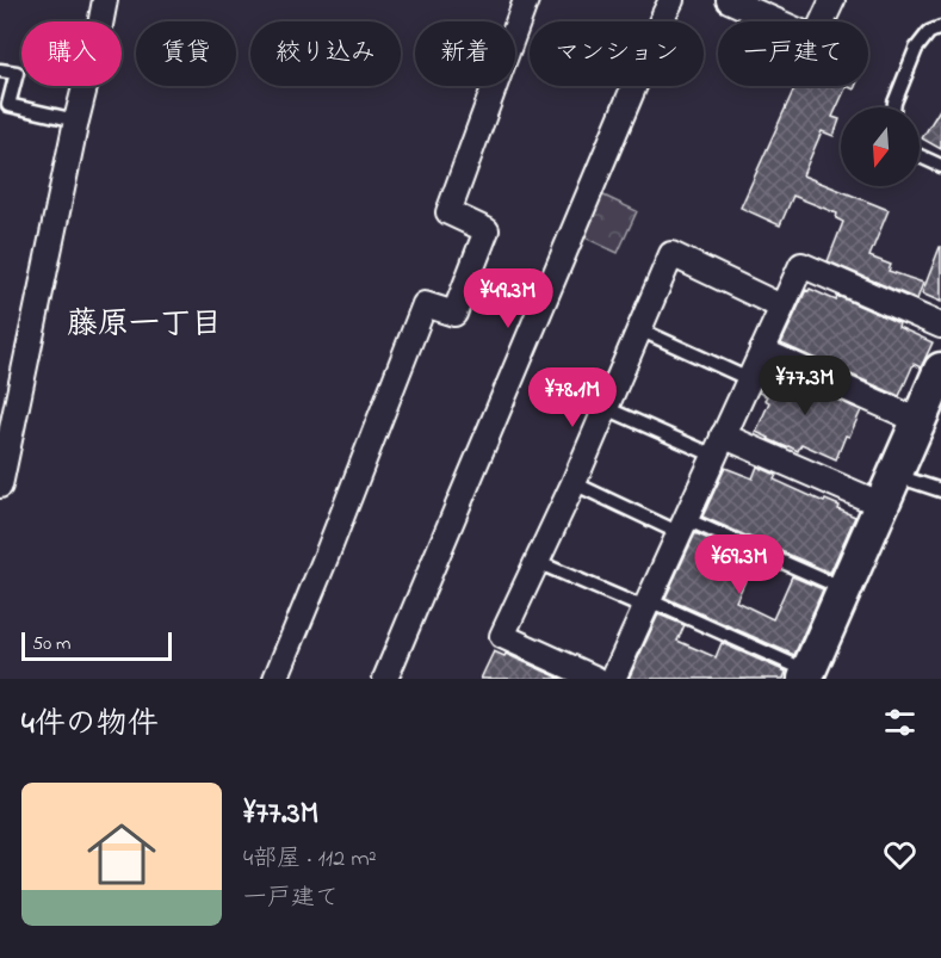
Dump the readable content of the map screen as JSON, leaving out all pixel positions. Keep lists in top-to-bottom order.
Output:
{
  "districts": ["藤原一丁目"],
  "scale_bar": "50 m",
  "north": "bottom",
  "page": {
    "chip": [
      "購入",
      "賃貸",
      "絞り込み",
      "新着",
      "マンション",
      "一戸建て"
    ],
    "price": [
      "¥49.3M",
      "¥77.3M",
      "¥78.1M",
      "¥69.3M"
    ],
    "scale": "50 m",
    "heading": "4件の物件",
    "list": [
      {
        "name": "¥77.3M",
        "note": "4部屋 · 112 m² · 一戸建て"
      }
    ]
  }
}
